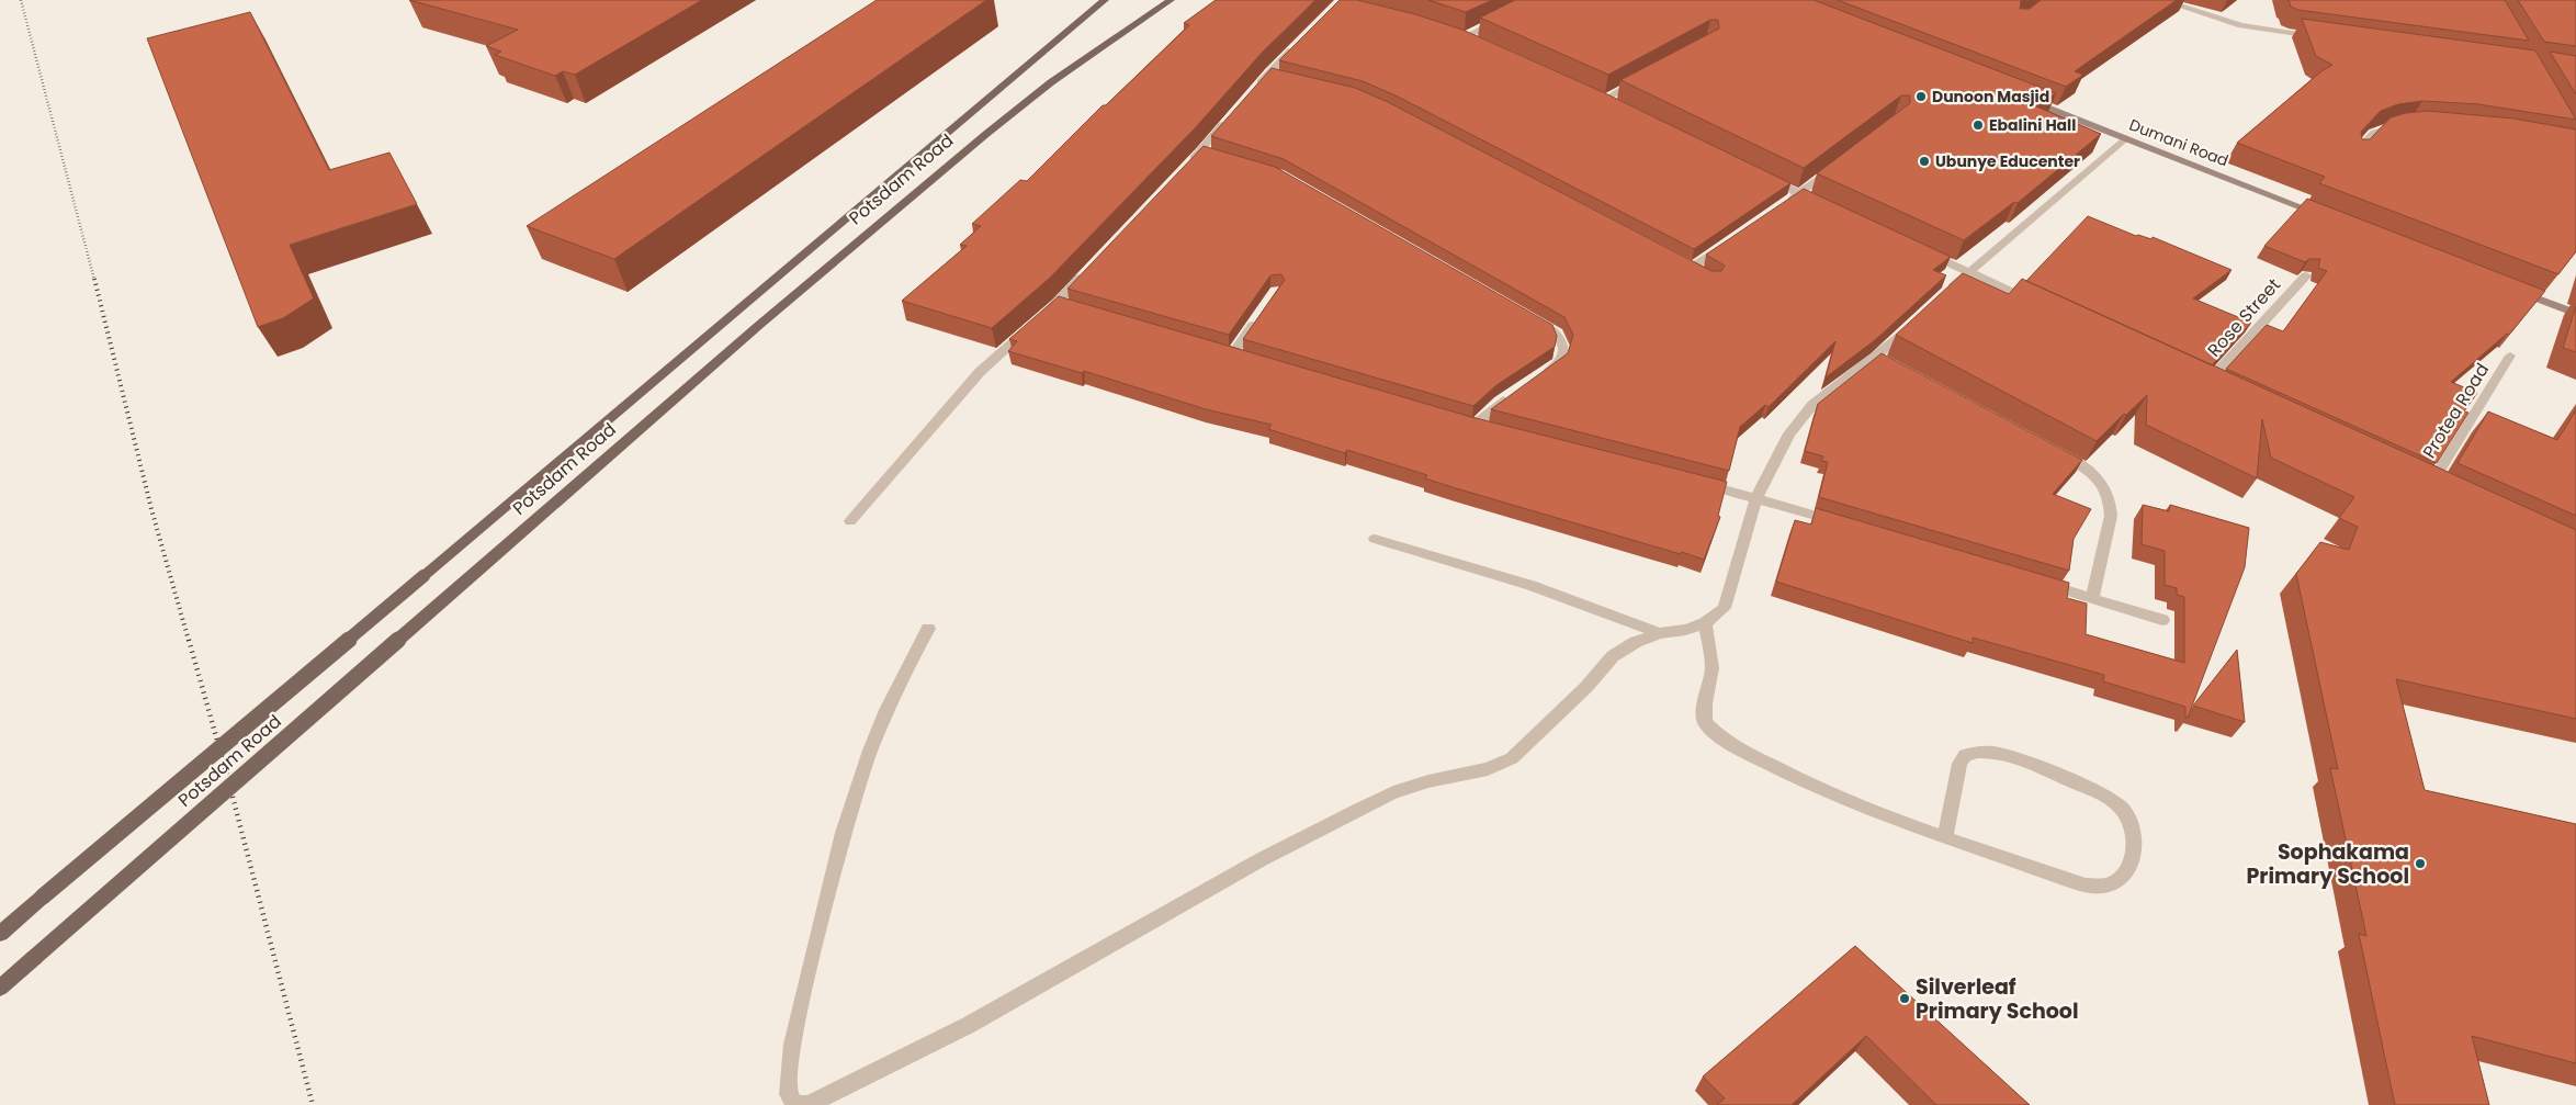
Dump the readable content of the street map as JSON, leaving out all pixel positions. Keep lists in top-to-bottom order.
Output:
{
  "streets": {
    "main road": ["Potsdam Road"],
    "street": ["Dumani Road", "Rose Street", "Protea Road"]
  },
  "places": [
    "Dunoon Masjid",
    "Ebalini Hall",
    "Ubunye Educenter",
    "Sophakama Primary School",
    "Silverleaf Primary School"
  ]
}
